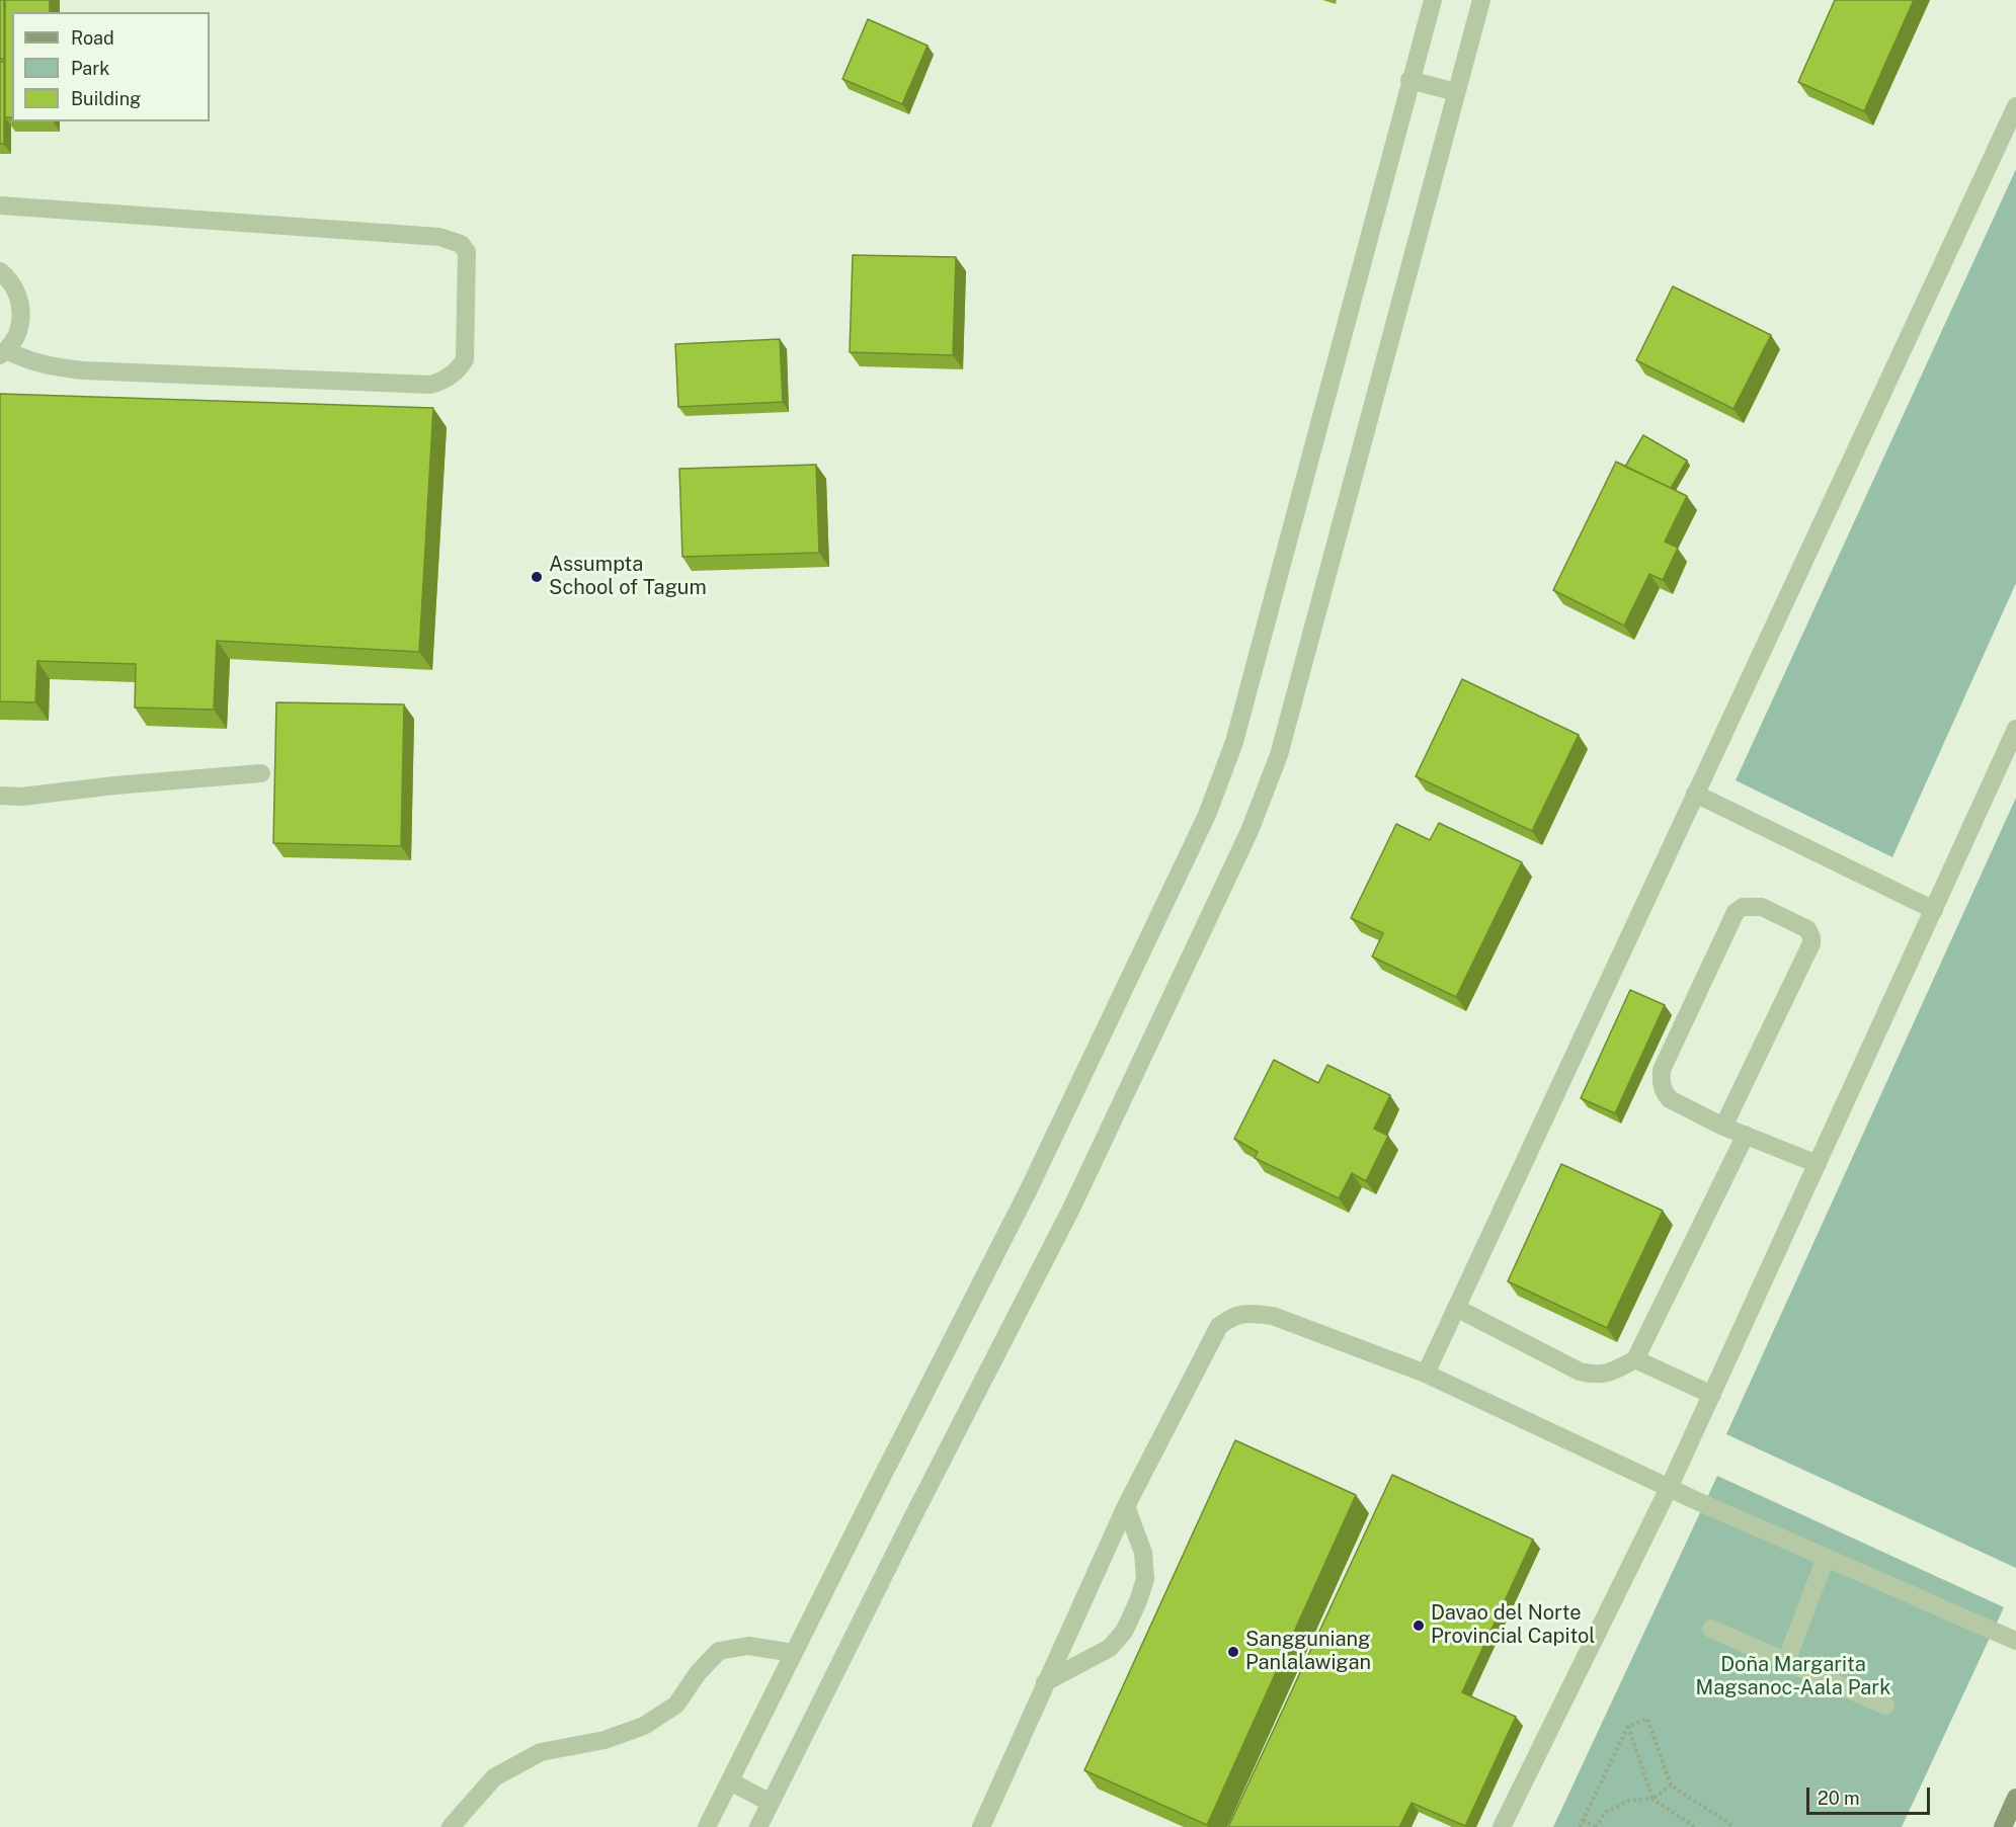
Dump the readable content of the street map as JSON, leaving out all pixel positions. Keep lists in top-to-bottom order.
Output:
{
  "parks": ["Doña Margarita Magsanoc-Aala Park"],
  "places": ["Assumpta School of Tagum", "Davao del Norte Provincial Capitol", "Sangguniang Panlalawigan"],
  "legend": ["Road", "Park", "Building"],
  "scale_bar": "20 m"
}
